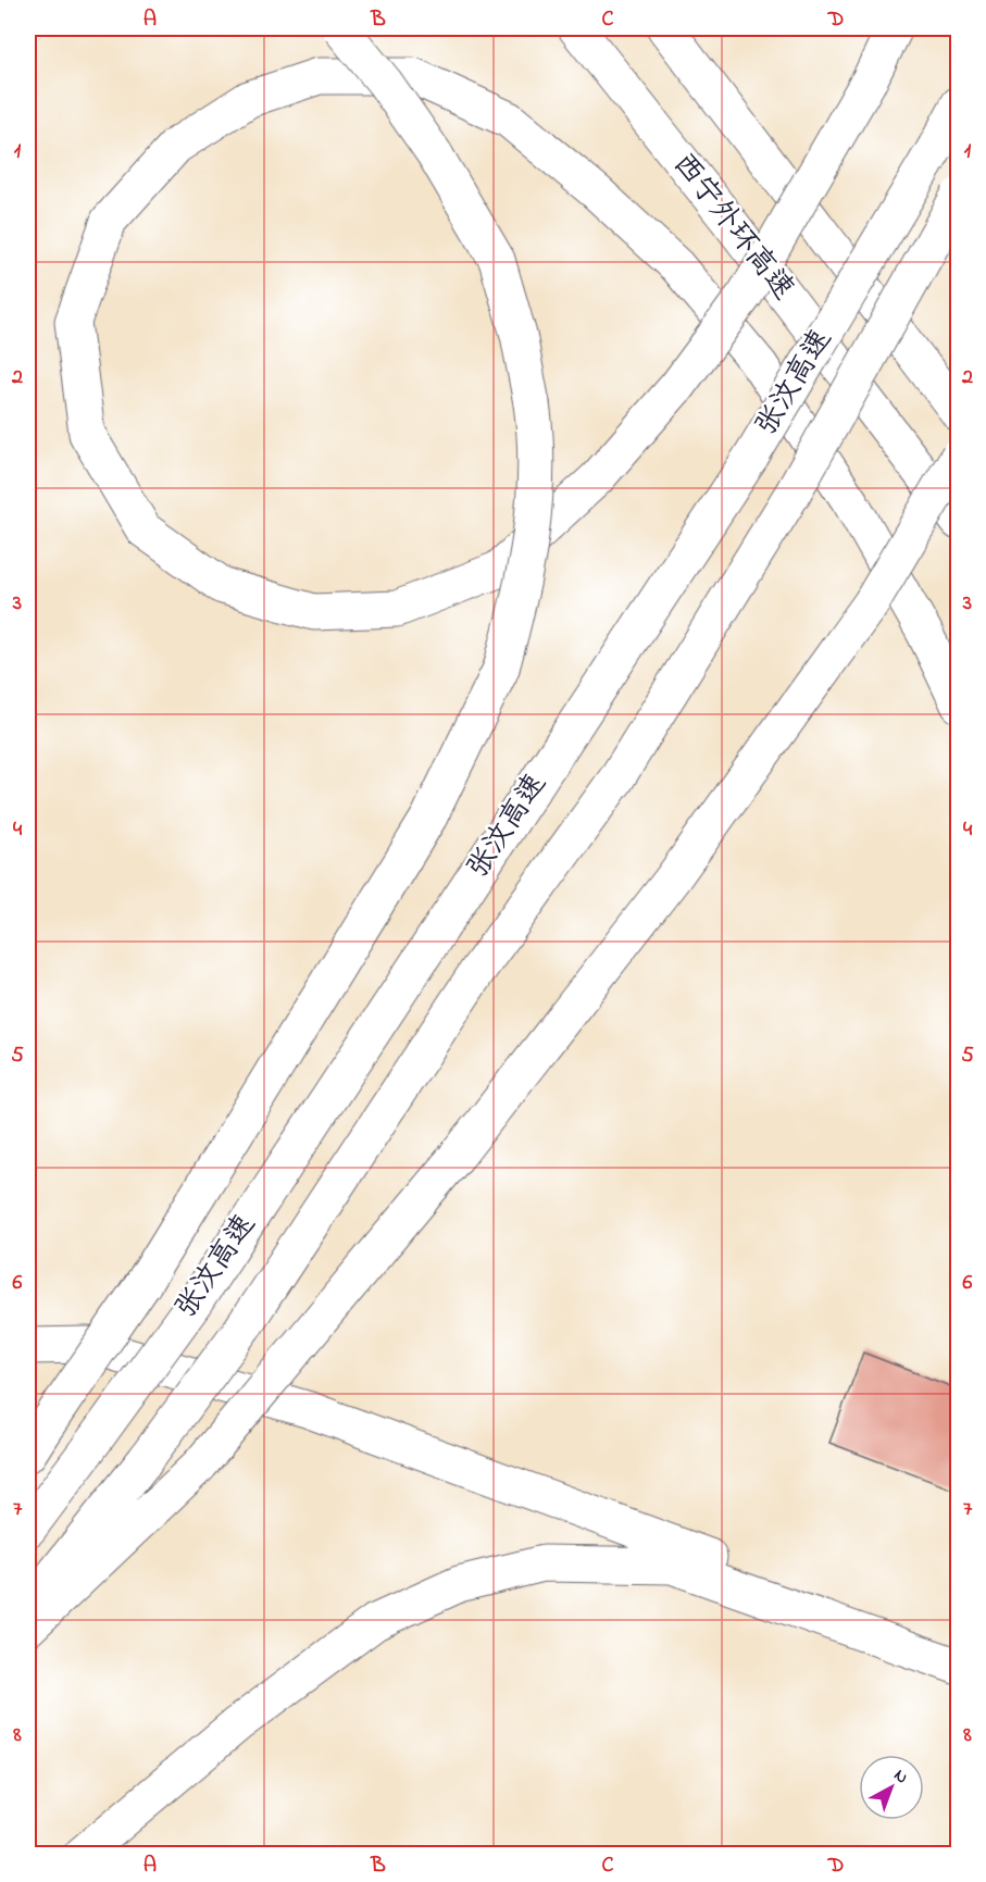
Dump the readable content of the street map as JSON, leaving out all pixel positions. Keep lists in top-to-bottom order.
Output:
{
  "streets": {
    "highway": ["西宁外环高速", "张汶高速"]
  },
  "north": "top right",
  "grid": {
    "columns": [
      "A",
      "B",
      "C",
      "D"
    ],
    "rows": [
      "1",
      "2",
      "3",
      "4",
      "5",
      "6",
      "7",
      "8"
    ]
  }
}
